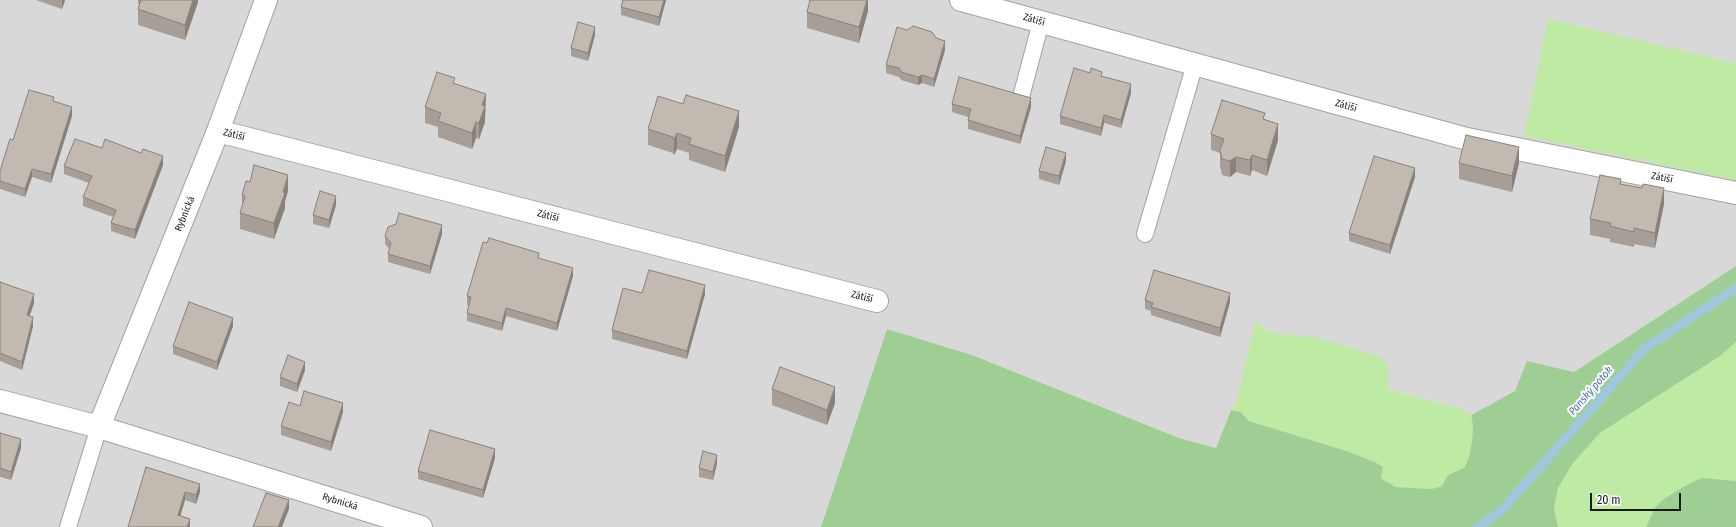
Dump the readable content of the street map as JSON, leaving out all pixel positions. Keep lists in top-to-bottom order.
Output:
{
  "streets": {
    "street": ["Zátiší", "Rybnická"]
  },
  "crossings": [
    ["Zátiší", "Rybnická"]
  ],
  "water": ["Panský potok"],
  "scale_bar": "20 m"
}
